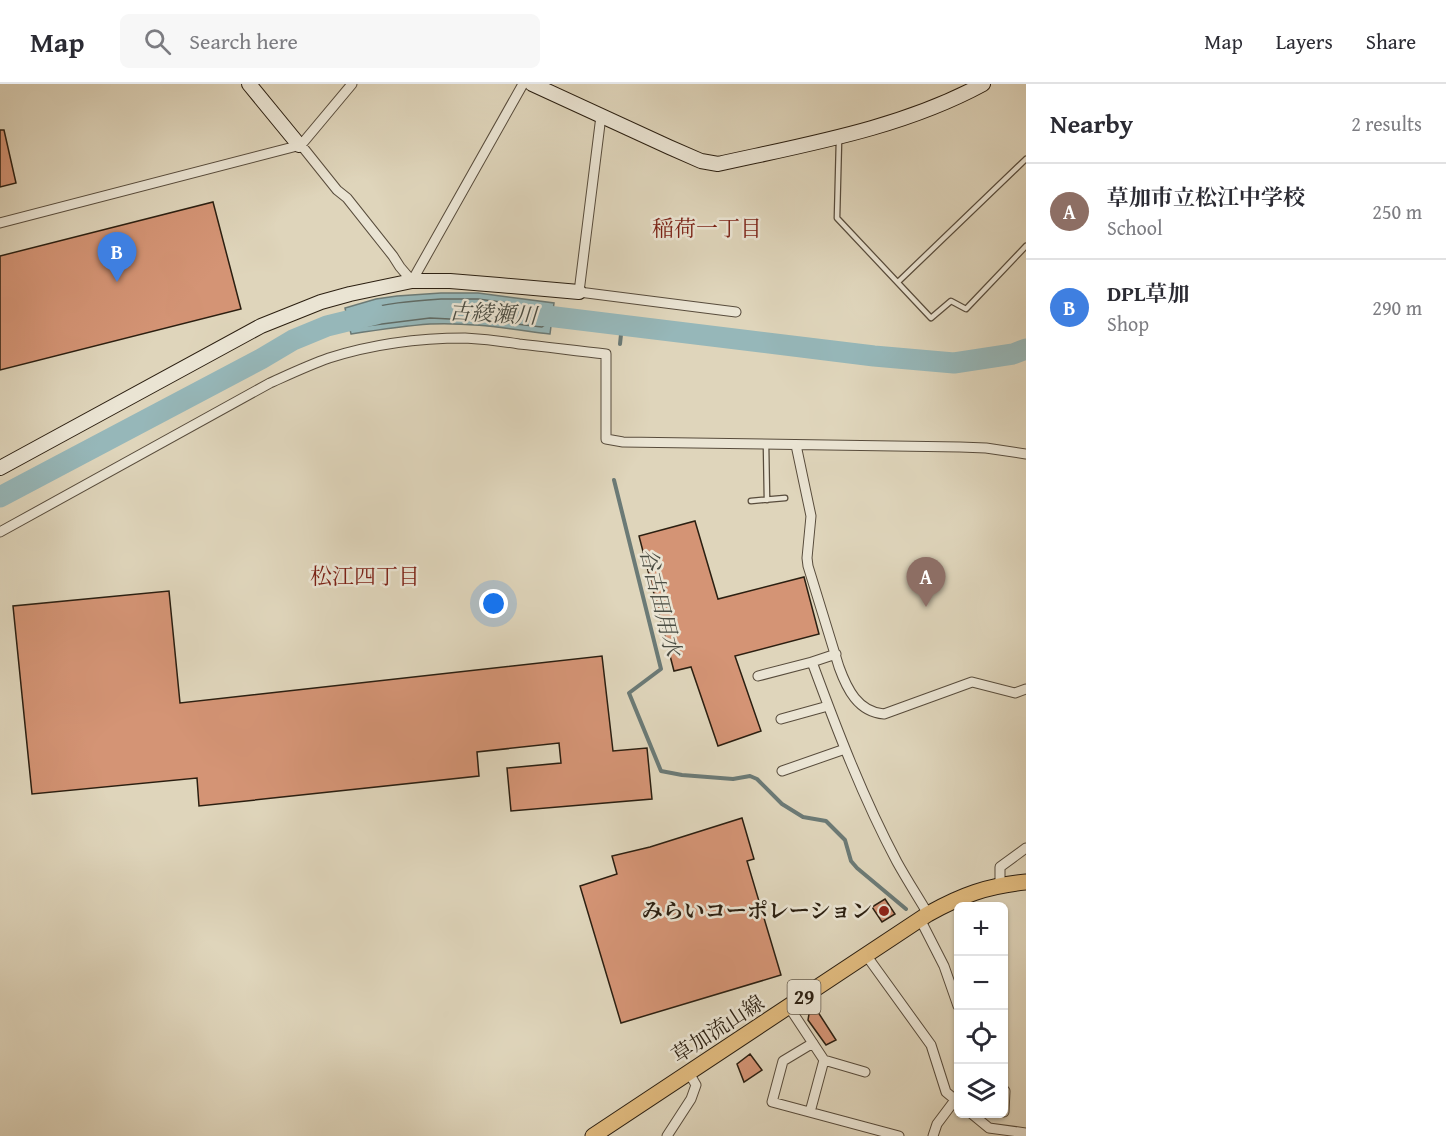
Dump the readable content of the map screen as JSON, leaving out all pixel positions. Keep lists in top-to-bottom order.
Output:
{
  "streets": {
    "main road": ["29", "草加流山線"]
  },
  "districts": ["稲荷一丁目", "松江四丁目"],
  "water": ["古綾瀬川", "谷古田用水"],
  "places": ["みらいコーポレーション"],
  "page": {
    "header": "Map",
    "search": "Search here",
    "nav": ["Map", "Layers", "Share"],
    "heading": ["Nearby", "2 results"],
    "list": [
      {
        "mark": "A",
        "name": "草加市立松江中学校",
        "note": "School",
        "value": "250 m"
      },
      {
        "mark": "B",
        "name": "DPL草加",
        "note": "Shop",
        "value": "290 m"
      }
    ],
    "pins": ["B", "A"],
    "map_buttons": ["+", "−"]
  }
}
